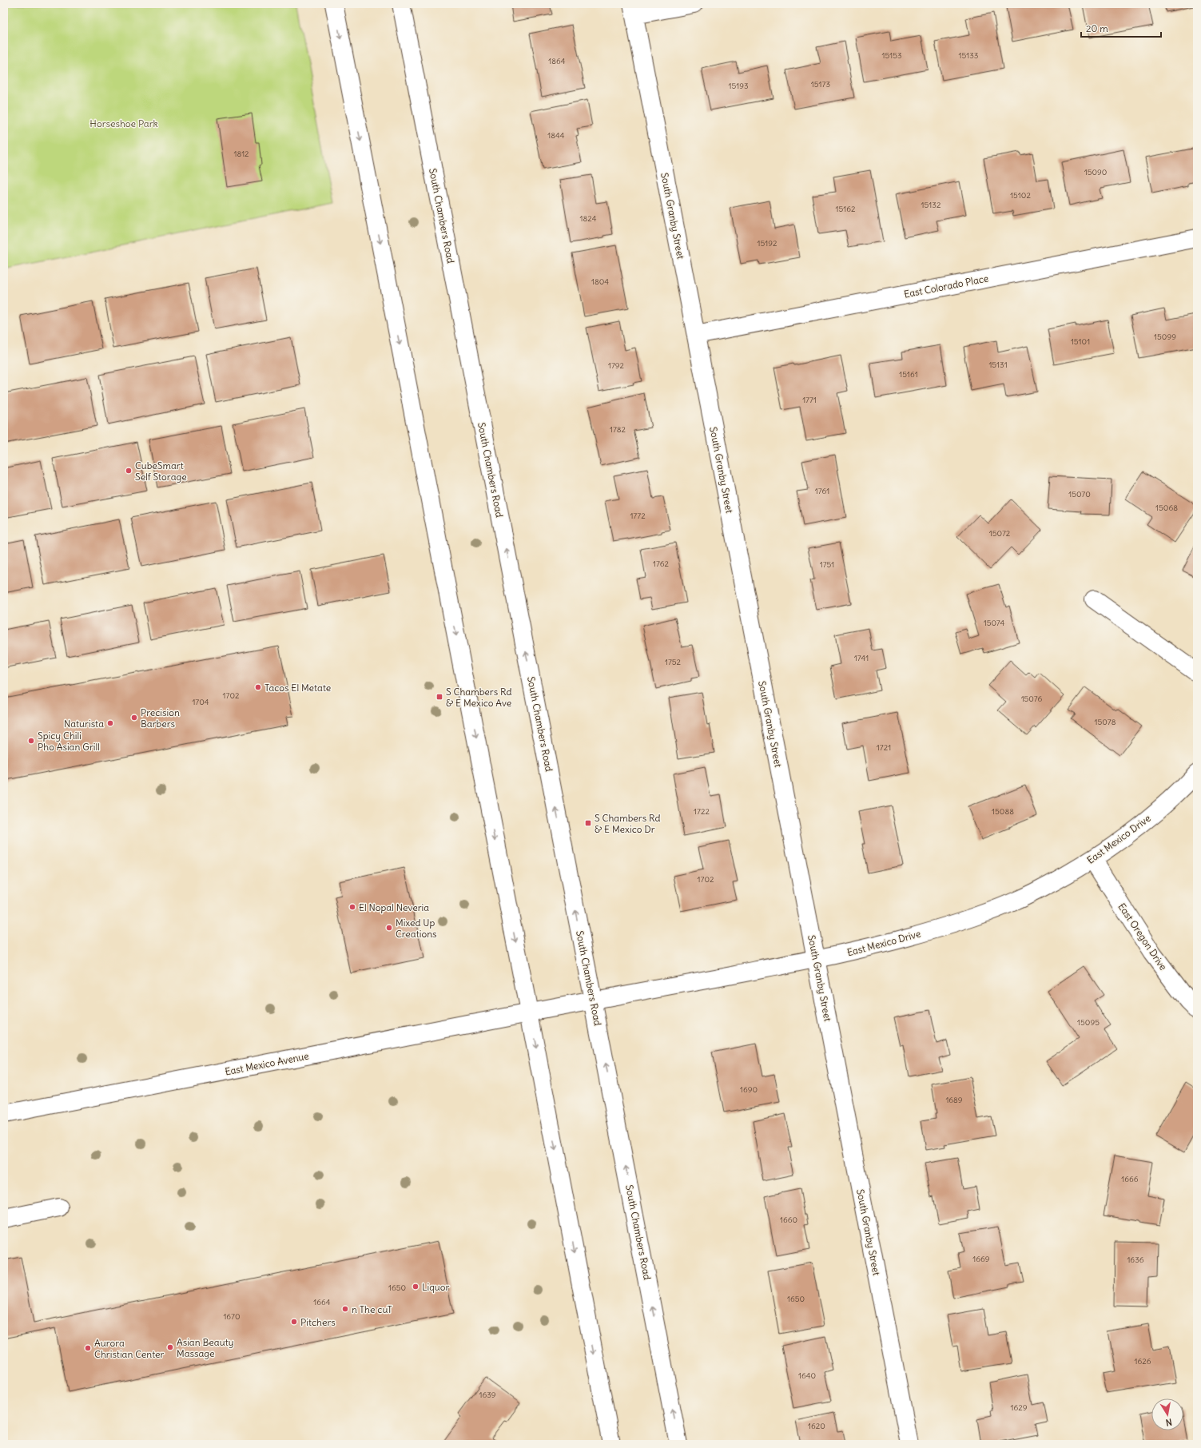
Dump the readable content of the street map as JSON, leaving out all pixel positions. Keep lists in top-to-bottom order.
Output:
{
  "streets": {
    "street": [
      "South Chambers Road",
      "South Granby Street",
      "East Colorado Place",
      "East Mexico Drive",
      "East Oregon Drive",
      "East Mexico Avenue"
    ]
  },
  "crossings": [
    ["South Chambers Road", "East Mexico Drive"],
    ["South Granby Street", "East Colorado Place"],
    ["South Granby Street", "East Mexico Drive"],
    ["East Mexico Drive", "East Oregon Drive"],
    ["East Mexico Drive", "East Mexico Avenue"]
  ],
  "parks": ["Horseshoe Park"],
  "places": {
    "other": [
      "CubeSmart Self Storage",
      "Tacos El Metate",
      "Precision Barbers",
      "Naturista",
      "Spicy Chili Pho Asian Grill",
      "El Nopal Neveria",
      "Mixed Up Creations",
      "Liquor",
      "n The cuT",
      "Pitchers",
      "Asian Beauty Massage",
      "Aurora Christian Center"
    ],
    "transit": ["S Chambers Rd & E Mexico Ave", "S Chambers Rd & E Mexico Dr"]
  },
  "house_numbers": [
    "15153",
    "15133",
    "1864",
    "15173",
    "15193",
    "1844",
    "1812",
    "15090",
    "15102",
    "15132",
    "15162",
    "1824",
    "15192",
    "1804",
    "15099",
    "15101",
    "15131",
    "1792",
    "15161",
    "1771",
    "1782",
    "1761",
    "15070",
    "15068",
    "1772",
    "15072",
    "1762",
    "1751",
    "15074",
    "1741",
    "1752",
    "1702",
    "15076",
    "1704",
    "15078",
    "1721",
    "1722",
    "15088",
    "1702",
    "15095",
    "1690",
    "1689",
    "1666",
    "1660",
    "1669",
    "1636",
    "1650",
    "1650",
    "1664",
    "1670",
    "1626",
    "1640",
    "1639",
    "1629",
    "1620"
  ],
  "scale_bar": "20 m",
  "north": "bottom"
}
